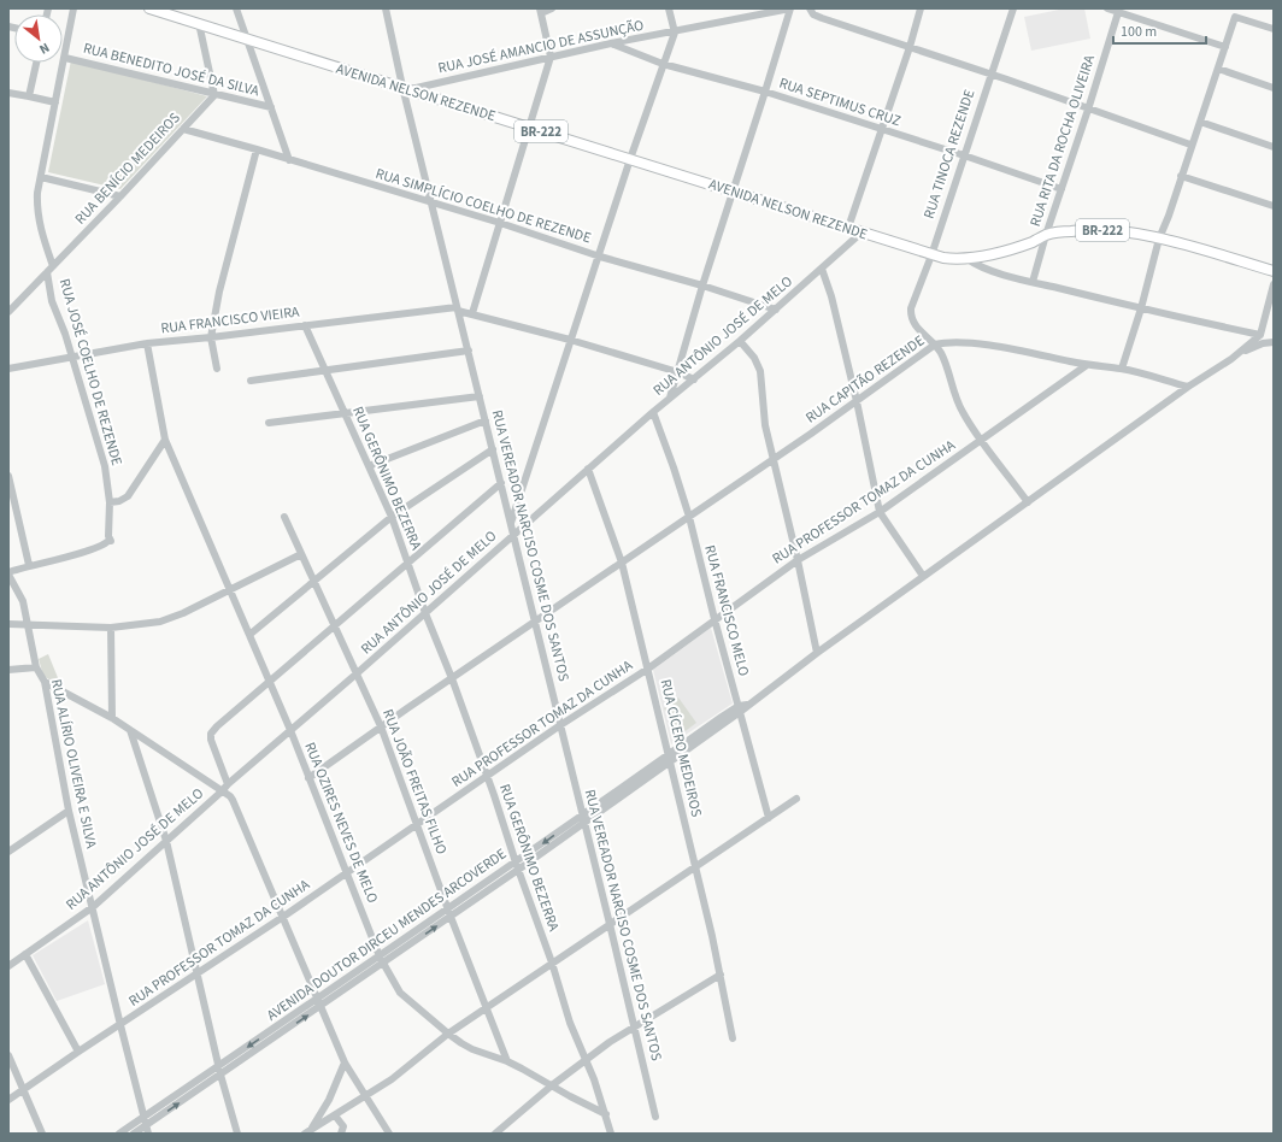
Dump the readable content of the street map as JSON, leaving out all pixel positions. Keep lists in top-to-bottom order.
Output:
{
  "streets": {
    "main road": ["AVENIDA NELSON REZENDE", "BR-222"],
    "street": [
      "RUA JOSÉ AMANCIO DE ASSUNÇÃO",
      "RUA BENEDITO JOSÉ DA SILVA",
      "RUA SEPTIMUS CRUZ",
      "RUA RITA DA ROCHA OLIVEIRA",
      "RUA TINOCA REZENDE",
      "RUA BENÍCIO MEDEIROS",
      "RUA SIMPLÍCIO COELHO DE REZENDE",
      "RUA FRANCISCO VIEIRA",
      "RUA ANTÔNIO JOSÉ DE MELO",
      "RUA JOSÉ COELHO DE REZENDE",
      "RUA CAPITÃO REZENDE",
      "RUA GERÔNIMO BEZERRA",
      "RUA PROFESSOR TOMAZ DA CUNHA",
      "RUA VEREADOR NARCISO COSME DOS SANTOS",
      "RUA FRANCISCO MELO",
      "RUA CÍCERO MEDEIROS",
      "RUA ALÍRIO OLIVEIRA E SILVA",
      "RUA JOÃO FREITAS FILHO",
      "RUA OZIRES NEVES DE MELO",
      "AVENIDA DOUTOR DIRCEU MENDES ARCOVERDE"
    ]
  },
  "crossings": [
    ["RUA JOSÉ AMANCIO DE ASSUNÇÃO", "AVENIDA NELSON REZENDE"],
    ["RUA JOSÉ AMANCIO DE ASSUNÇÃO", "RUA SEPTIMUS CRUZ"],
    ["RUA JOSÉ AMANCIO DE ASSUNÇÃO", "RUA VEREADOR NARCISO COSME DOS SANTOS"],
    ["RUA BENEDITO JOSÉ DA SILVA", "RUA BENÍCIO MEDEIROS"],
    ["RUA BENEDITO JOSÉ DA SILVA", "RUA JOSÉ COELHO DE REZENDE"],
    ["AVENIDA NELSON REZENDE", "BR-222"],
    ["AVENIDA NELSON REZENDE", "RUA TINOCA REZENDE"],
    ["AVENIDA NELSON REZENDE", "RUA ANTÔNIO JOSÉ DE MELO"],
    ["AVENIDA NELSON REZENDE", "RUA VEREADOR NARCISO COSME DOS SANTOS"],
    ["RUA SEPTIMUS CRUZ", "RUA RITA DA ROCHA OLIVEIRA"],
    ["RUA SEPTIMUS CRUZ", "RUA TINOCA REZENDE"],
    ["BR-222", "RUA RITA DA ROCHA OLIVEIRA"],
    ["BR-222", "RUA TINOCA REZENDE"],
    ["RUA TINOCA REZENDE", "RUA CAPITÃO REZENDE"],
    ["RUA BENÍCIO MEDEIROS", "RUA SIMPLÍCIO COELHO DE REZENDE"],
    ["RUA BENÍCIO MEDEIROS", "RUA JOSÉ COELHO DE REZENDE"],
    ["RUA SIMPLÍCIO COELHO DE REZENDE", "RUA ANTÔNIO JOSÉ DE MELO"],
    ["RUA SIMPLÍCIO COELHO DE REZENDE", "RUA VEREADOR NARCISO COSME DOS SANTOS"],
    ["RUA FRANCISCO VIEIRA", "RUA ANTÔNIO JOSÉ DE MELO"],
    ["RUA FRANCISCO VIEIRA", "RUA JOSÉ COELHO DE REZENDE"],
    ["RUA FRANCISCO VIEIRA", "RUA GERÔNIMO BEZERRA"],
    ["RUA FRANCISCO VIEIRA", "RUA VEREADOR NARCISO COSME DOS SANTOS"],
    ["RUA FRANCISCO VIEIRA", "RUA OZIRES NEVES DE MELO"],
    ["RUA ANTÔNIO JOSÉ DE MELO", "RUA GERÔNIMO BEZERRA"],
    ["RUA ANTÔNIO JOSÉ DE MELO", "RUA VEREADOR NARCISO COSME DOS SANTOS"],
    ["RUA ANTÔNIO JOSÉ DE MELO", "RUA FRANCISCO MELO"],
    ["RUA ANTÔNIO JOSÉ DE MELO", "RUA CÍCERO MEDEIROS"],
    ["RUA ANTÔNIO JOSÉ DE MELO", "RUA ALÍRIO OLIVEIRA E SILVA"],
    ["RUA ANTÔNIO JOSÉ DE MELO", "RUA JOÃO FREITAS FILHO"],
    ["RUA ANTÔNIO JOSÉ DE MELO", "RUA OZIRES NEVES DE MELO"],
    ["RUA CAPITÃO REZENDE", "RUA GERÔNIMO BEZERRA"],
    ["RUA CAPITÃO REZENDE", "RUA PROFESSOR TOMAZ DA CUNHA"],
    ["RUA CAPITÃO REZENDE", "RUA VEREADOR NARCISO COSME DOS SANTOS"],
    ["RUA CAPITÃO REZENDE", "RUA FRANCISCO MELO"],
    ["RUA CAPITÃO REZENDE", "RUA CÍCERO MEDEIROS"],
    ["RUA CAPITÃO REZENDE", "RUA JOÃO FREITAS FILHO"],
    ["RUA CAPITÃO REZENDE", "RUA OZIRES NEVES DE MELO"],
    ["RUA GERÔNIMO BEZERRA", "RUA PROFESSOR TOMAZ DA CUNHA"],
    ["RUA GERÔNIMO BEZERRA", "RUA OZIRES NEVES DE MELO"],
    ["RUA GERÔNIMO BEZERRA", "AVENIDA DOUTOR DIRCEU MENDES ARCOVERDE"],
    ["RUA PROFESSOR TOMAZ DA CUNHA", "RUA VEREADOR NARCISO COSME DOS SANTOS"],
    ["RUA PROFESSOR TOMAZ DA CUNHA", "RUA FRANCISCO MELO"],
    ["RUA PROFESSOR TOMAZ DA CUNHA", "RUA CÍCERO MEDEIROS"],
    ["RUA PROFESSOR TOMAZ DA CUNHA", "RUA ALÍRIO OLIVEIRA E SILVA"],
    ["RUA PROFESSOR TOMAZ DA CUNHA", "RUA JOÃO FREITAS FILHO"],
    ["RUA PROFESSOR TOMAZ DA CUNHA", "RUA OZIRES NEVES DE MELO"],
    ["RUA VEREADOR NARCISO COSME DOS SANTOS", "AVENIDA DOUTOR DIRCEU MENDES ARCOVERDE"],
    ["RUA FRANCISCO MELO", "AVENIDA DOUTOR DIRCEU MENDES ARCOVERDE"],
    ["RUA CÍCERO MEDEIROS", "AVENIDA DOUTOR DIRCEU MENDES ARCOVERDE"],
    ["RUA ALÍRIO OLIVEIRA E SILVA", "AVENIDA DOUTOR DIRCEU MENDES ARCOVERDE"],
    ["RUA JOÃO FREITAS FILHO", "RUA OZIRES NEVES DE MELO"],
    ["RUA JOÃO FREITAS FILHO", "AVENIDA DOUTOR DIRCEU MENDES ARCOVERDE"],
    ["RUA OZIRES NEVES DE MELO", "AVENIDA DOUTOR DIRCEU MENDES ARCOVERDE"]
  ],
  "scale_bar": "100 m",
  "north": "bottom right"
}
